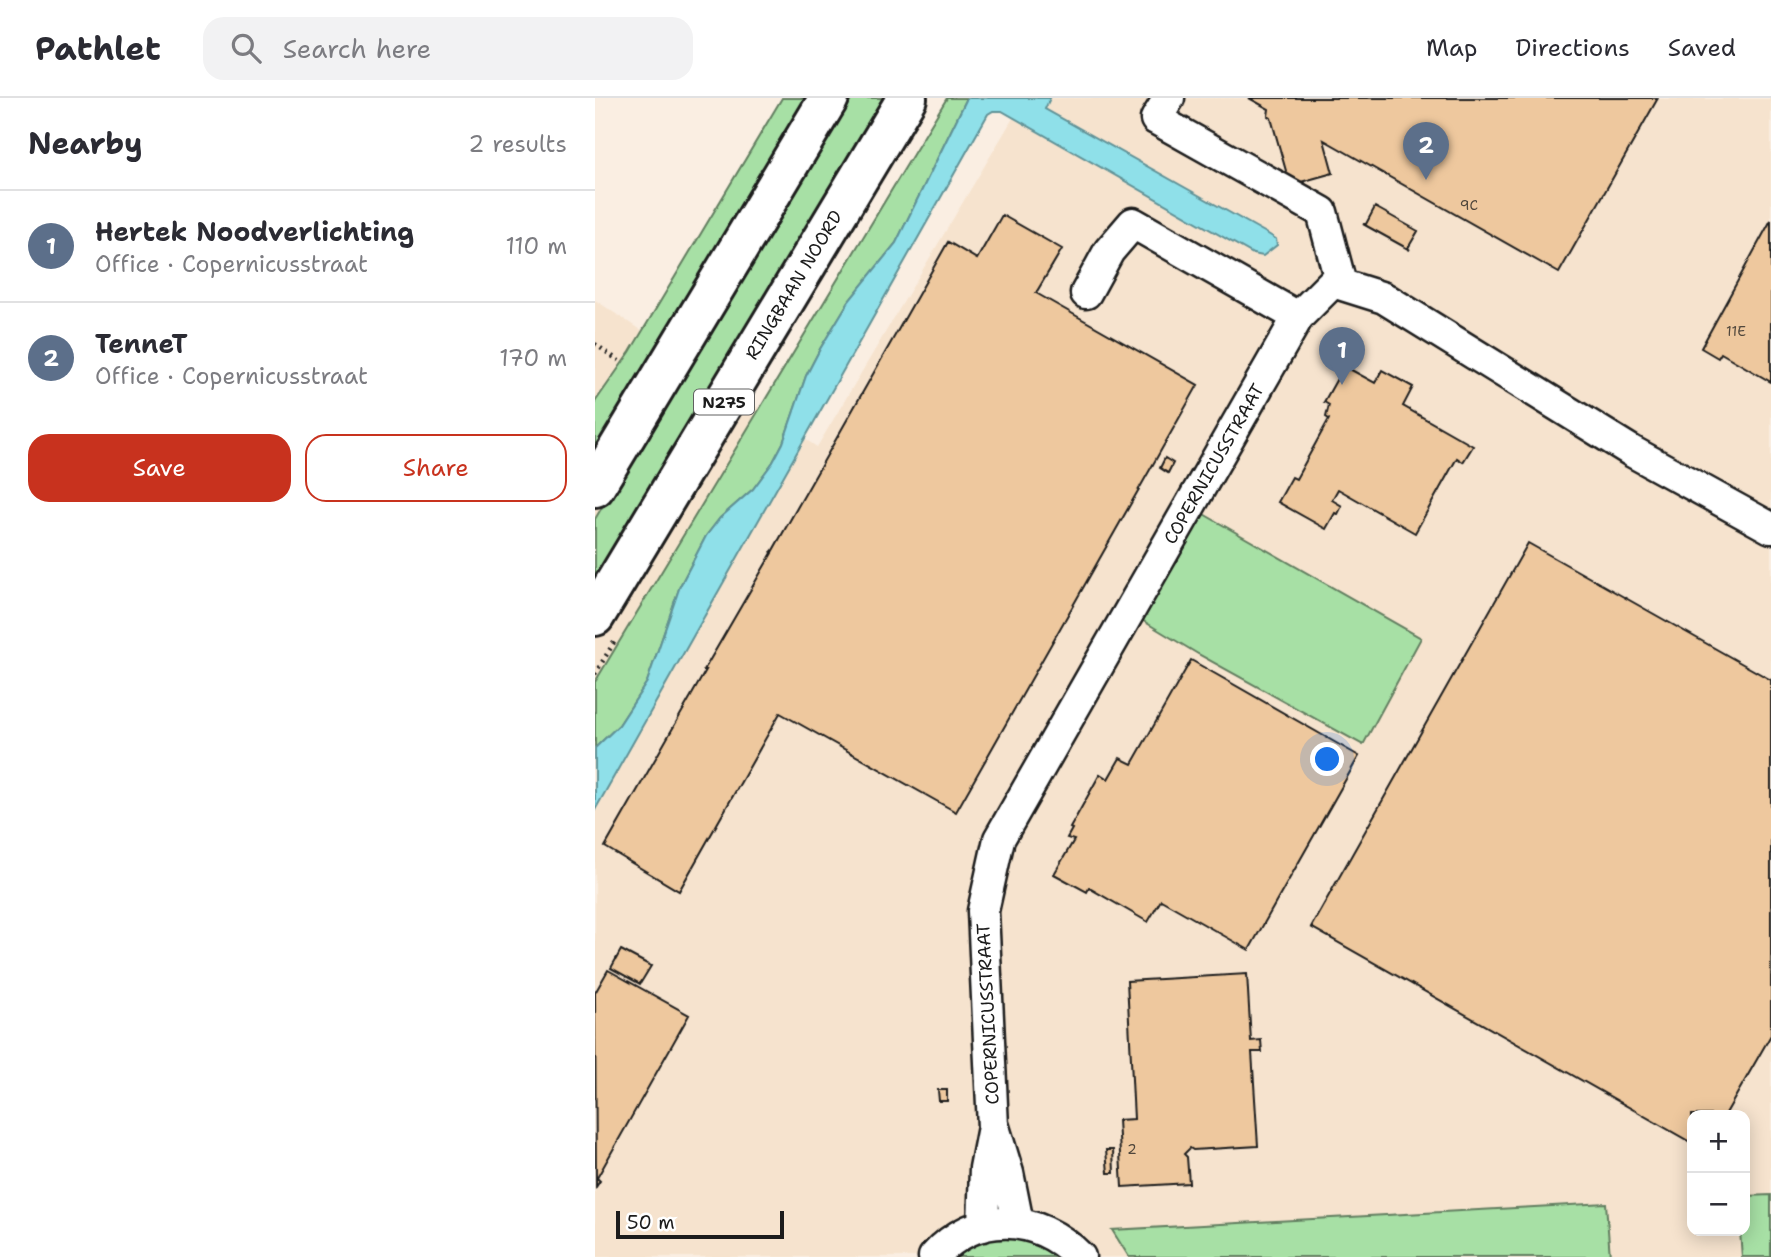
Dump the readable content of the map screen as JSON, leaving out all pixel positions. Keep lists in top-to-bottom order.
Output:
{
  "streets": {
    "main road": ["RINGBAAN NOORD", "N275"],
    "street": ["COPERNICUSSTRAAT"]
  },
  "house_numbers": ["9C", "11E", "2"],
  "scale_bar": "50 m",
  "page": {
    "header": "Pathlet",
    "search": "Search here",
    "nav": ["Map", "Directions", "Saved"],
    "heading": ["Nearby", "2 results"],
    "pins": ["2", "1"],
    "list": [
      {
        "mark": "1",
        "name": "Hertek Noodverlichting",
        "note": "Office · Copernicusstraat",
        "value": "110 m"
      },
      {
        "mark": "2",
        "name": "TenneT",
        "note": "Office · Copernicusstraat",
        "value": "170 m"
      }
    ],
    "buttons": ["Save", "Share"],
    "map_buttons": ["+", "−"],
    "scale": "50 m"
  }
}
